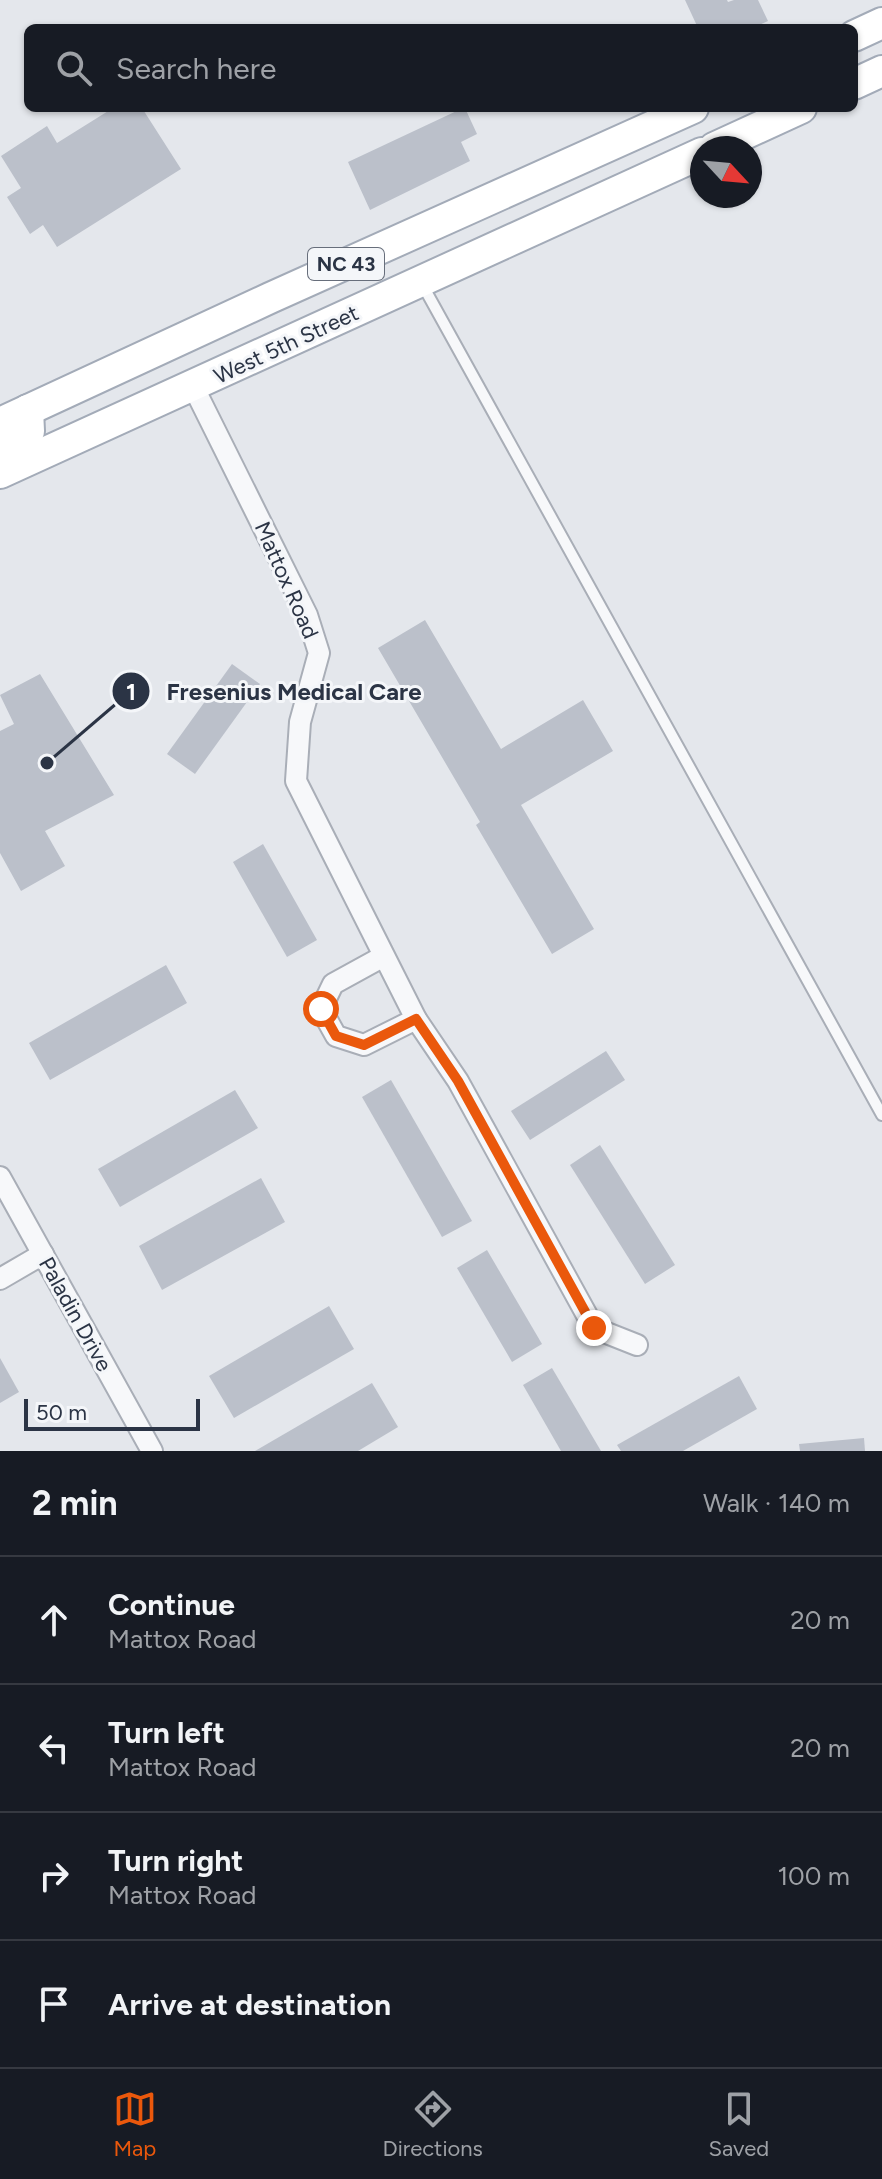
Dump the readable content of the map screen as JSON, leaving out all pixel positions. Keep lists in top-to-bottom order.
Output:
{
  "streets": {
    "main road": ["NC 43", "West 5th Street"],
    "street": ["Mattox Road", "Paladin Drive"]
  },
  "crossings": [
    ["West 5th Street", "Mattox Road"]
  ],
  "places": ["Fresenius Medical Care"],
  "scale_bar": "50 m",
  "north": "bottom right",
  "page": {
    "search": "Search here",
    "scale": "50 m",
    "heading": ["2 min", "Walk · 140 m"],
    "list": [
      ["Continue", "Mattox Road", "20 m"],
      ["Turn left", "Mattox Road", "20 m"],
      ["Turn right", "Mattox Road", "100 m"],
      "Arrive at destination"
    ],
    "nav": ["Map", "Directions", "Saved"]
  }
}
